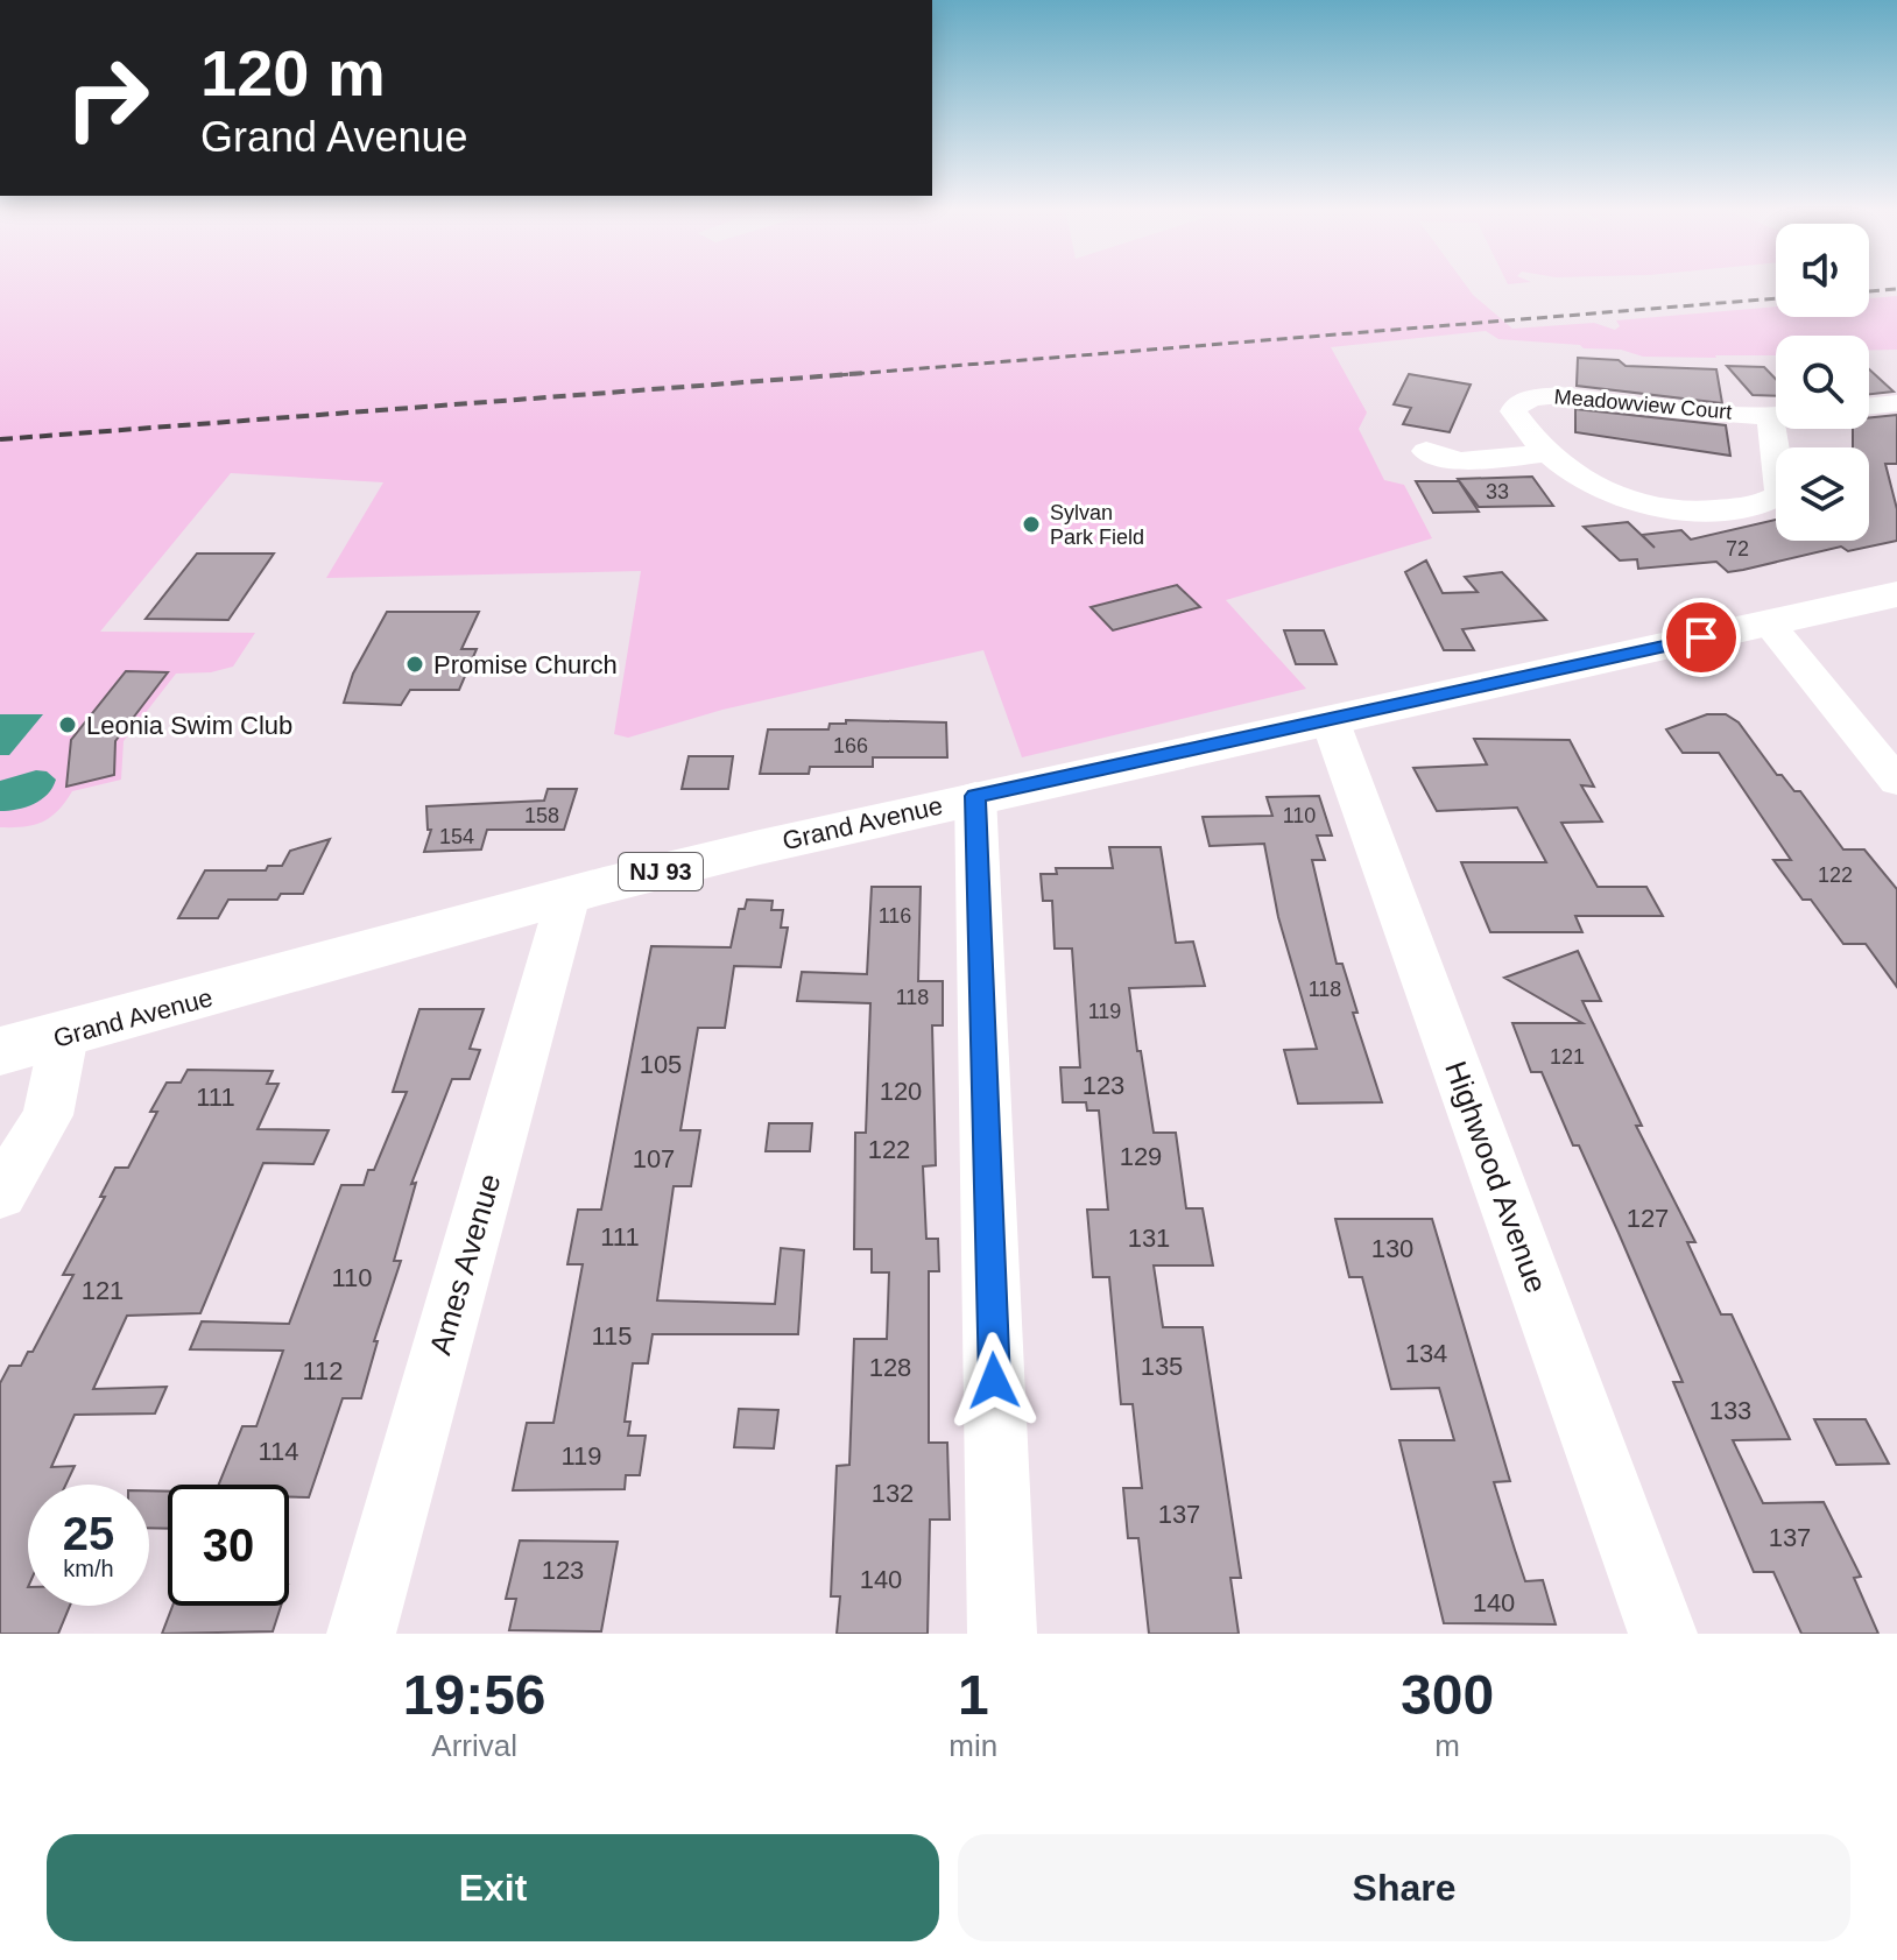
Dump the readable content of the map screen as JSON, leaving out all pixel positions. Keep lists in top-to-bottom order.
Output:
{
  "streets": {
    "main road": ["Grand Avenue", "NJ 93"],
    "street": ["Meadowview Court", "Highwood Avenue", "Ames Avenue"]
  },
  "crossings": [
    ["Grand Avenue", "Highwood Avenue"],
    ["Grand Avenue", "Ames Avenue"]
  ],
  "places": ["Sylvan Park Field", "Promise Church", "Leonia Swim Club"],
  "house_numbers": [
    "33",
    "72",
    "166",
    "158",
    "110",
    "154",
    "122",
    "116",
    "118",
    "118",
    "119",
    "121",
    "105",
    "123",
    "120",
    "111",
    "122",
    "129",
    "107",
    "127",
    "111",
    "131",
    "130",
    "110",
    "121",
    "115",
    "134",
    "135",
    "128",
    "112",
    "133",
    "114",
    "119",
    "132",
    "137",
    "137",
    "123",
    "140",
    "140"
  ],
  "page": {
    "turn": ["120 m", "Grand Avenue"],
    "speed": "25 km/h",
    "limit": "30",
    "eta": [
      "19:56",
      "Arrival",
      "1",
      "min",
      "300",
      "m"
    ],
    "buttons": ["Exit", "Share"]
  }
}
